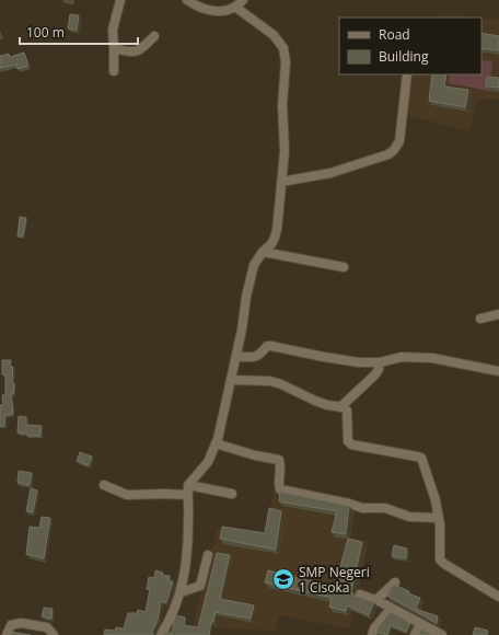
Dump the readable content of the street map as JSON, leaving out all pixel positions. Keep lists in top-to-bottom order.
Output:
{
  "places": {
    "school or university": ["SMP Negeri 1 Cisoka"]
  },
  "legend": ["Road", "Building"],
  "scale_bar": "100 m"
}
